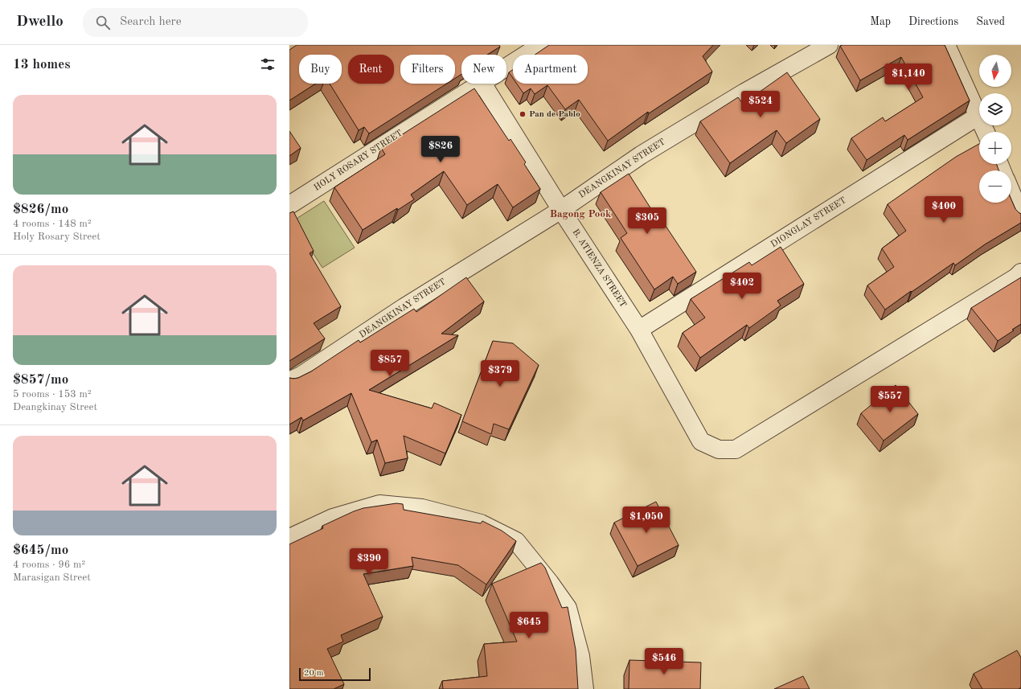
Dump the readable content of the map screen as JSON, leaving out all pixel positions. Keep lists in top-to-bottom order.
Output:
{
  "streets": {
    "street": [
      "HOLY ROSARY STREET",
      "DEANGKINAY STREET",
      "DIONGLAY STREET",
      "B. ATIENZA STREET"
    ]
  },
  "crossings": [
    ["DEANGKINAY STREET", "B. ATIENZA STREET"],
    ["DIONGLAY STREET", "B. ATIENZA STREET"]
  ],
  "districts": ["Bagong Pook"],
  "places": ["Pan de Pablo"],
  "scale_bar": "20 m",
  "north": "bottom",
  "page": {
    "header": "Dwello",
    "search": "Search here",
    "nav": ["Map", "Directions", "Saved"],
    "heading": "13 homes",
    "map_buttons": ["+", "−"],
    "chip": [
      "Buy",
      "Rent",
      "Filters",
      "New",
      "Apartment"
    ],
    "price": [
      "$1,140",
      "$524",
      "$826",
      "$400",
      "$305",
      "$402",
      "$857",
      "$379",
      "$557",
      "$1,050",
      "$390",
      "$645",
      "$546"
    ],
    "list": [
      {
        "name": "$826/mo",
        "note": "4 rooms · 148 m² · Holy Rosary Street"
      },
      {
        "name": "$857/mo",
        "note": "5 rooms · 153 m² · Deangkinay Street"
      },
      {
        "name": "$645/mo",
        "note": "4 rooms · 96 m² · Marasigan Street"
      }
    ],
    "scale": "20 m"
  }
}
